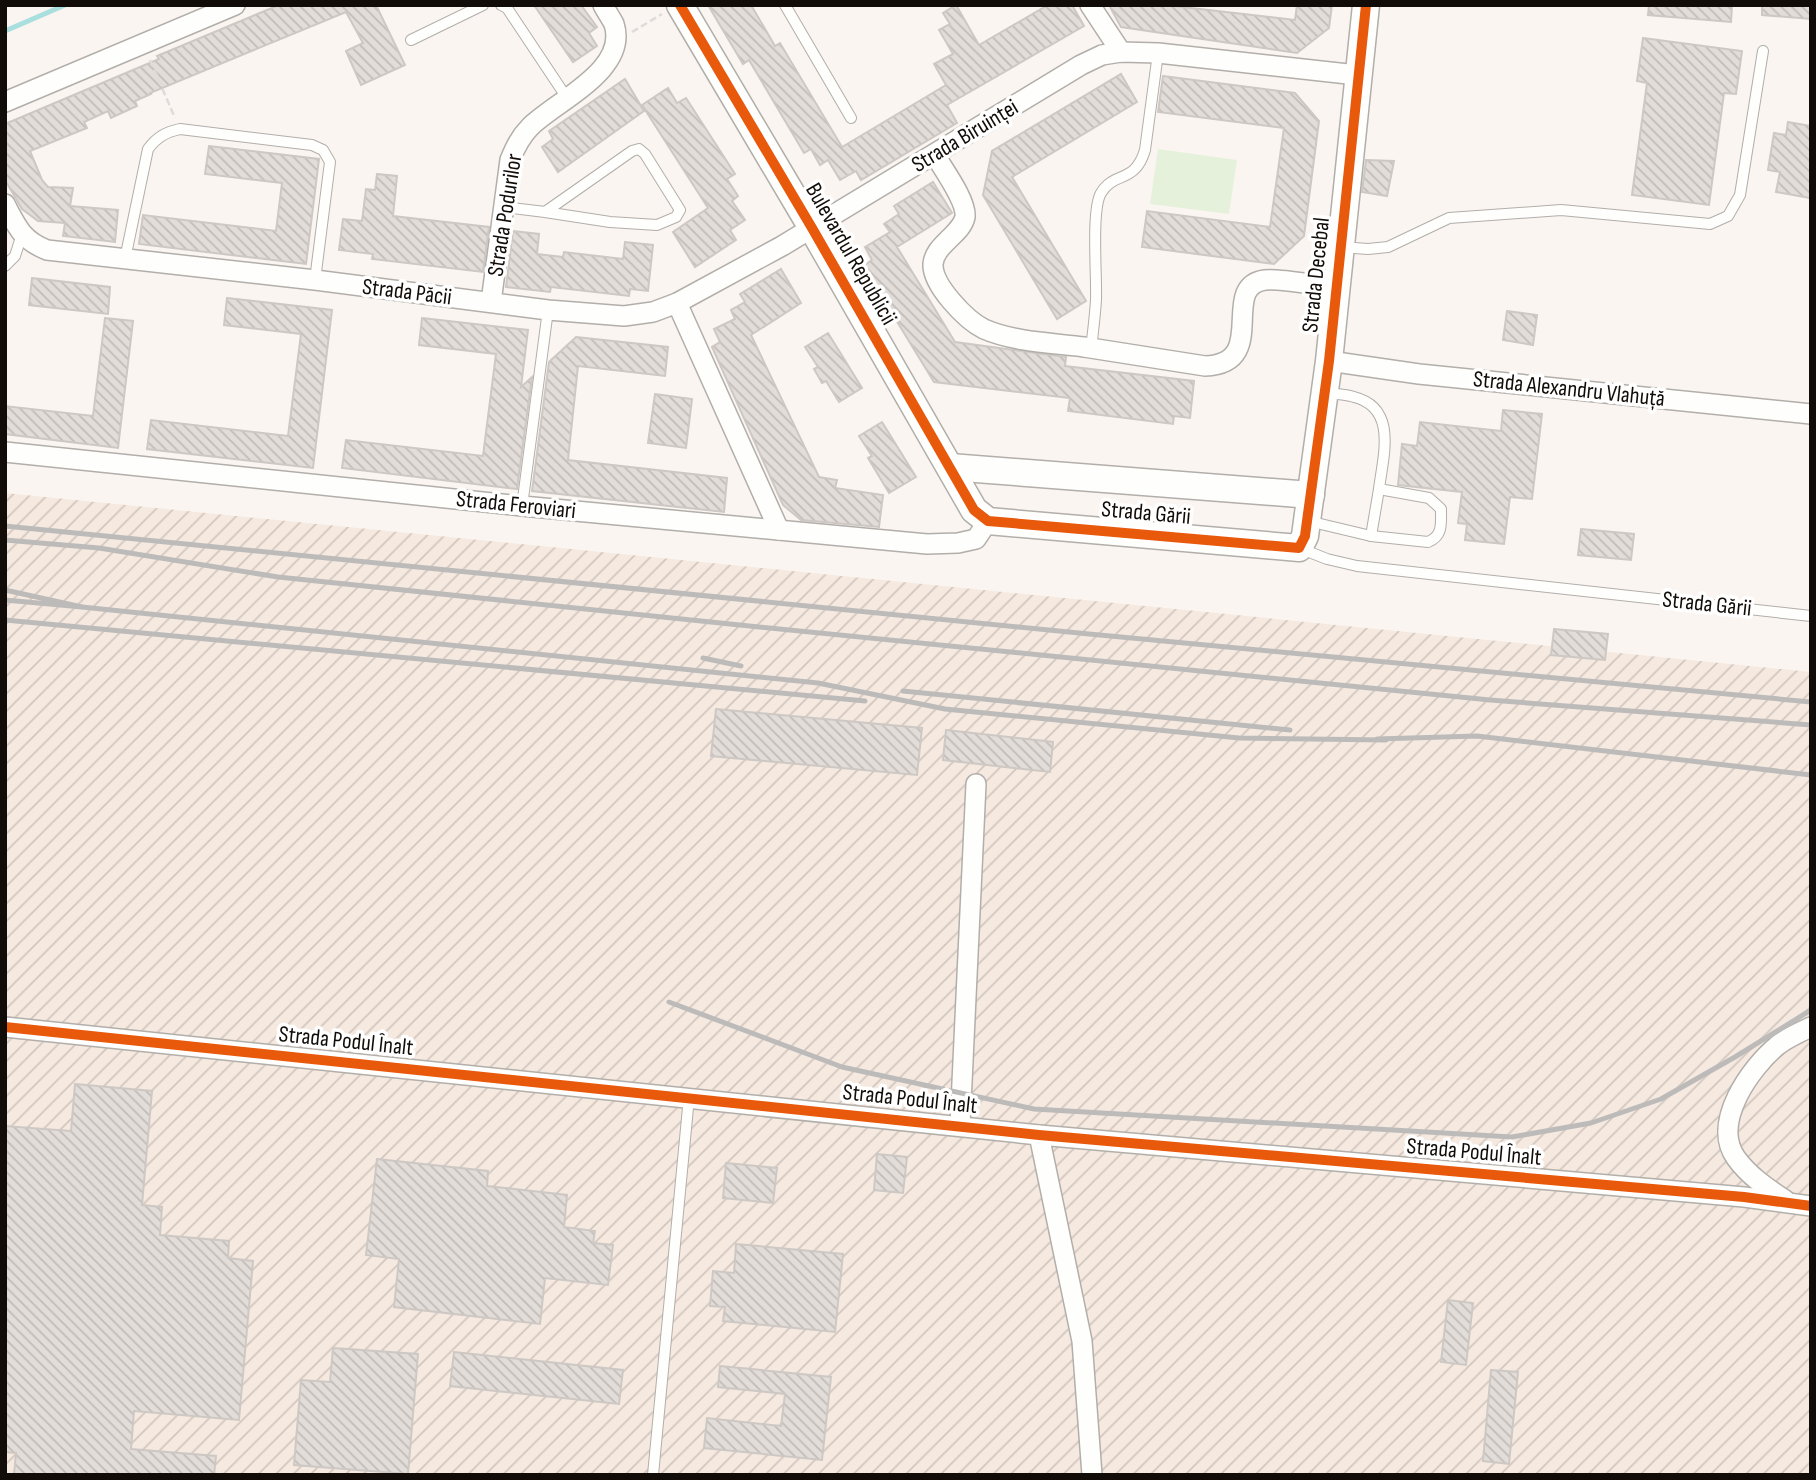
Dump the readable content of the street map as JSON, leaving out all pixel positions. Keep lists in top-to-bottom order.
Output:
{
  "streets": {
    "street": [
      "Strada Biruinței",
      "Strada Podurilor",
      "Bulevardul Republicii",
      "Strada Decebal",
      "Strada Păcii",
      "Strada Alexandru Vlahuță",
      "Strada Feroviari",
      "Strada Gării",
      "Strada Podul Înalt"
    ]
  },
  "crossings": [
    ["Strada Biruinței", "Bulevardul Republicii"],
    ["Strada Biruinței", "Strada Decebal"],
    ["Strada Biruinței", "Strada Păcii"],
    ["Strada Podurilor", "Strada Păcii"],
    ["Bulevardul Republicii", "Strada Păcii"],
    ["Bulevardul Republicii", "Strada Gării"],
    ["Strada Decebal", "Strada Alexandru Vlahuță"],
    ["Strada Decebal", "Strada Gării"]
  ]
}
